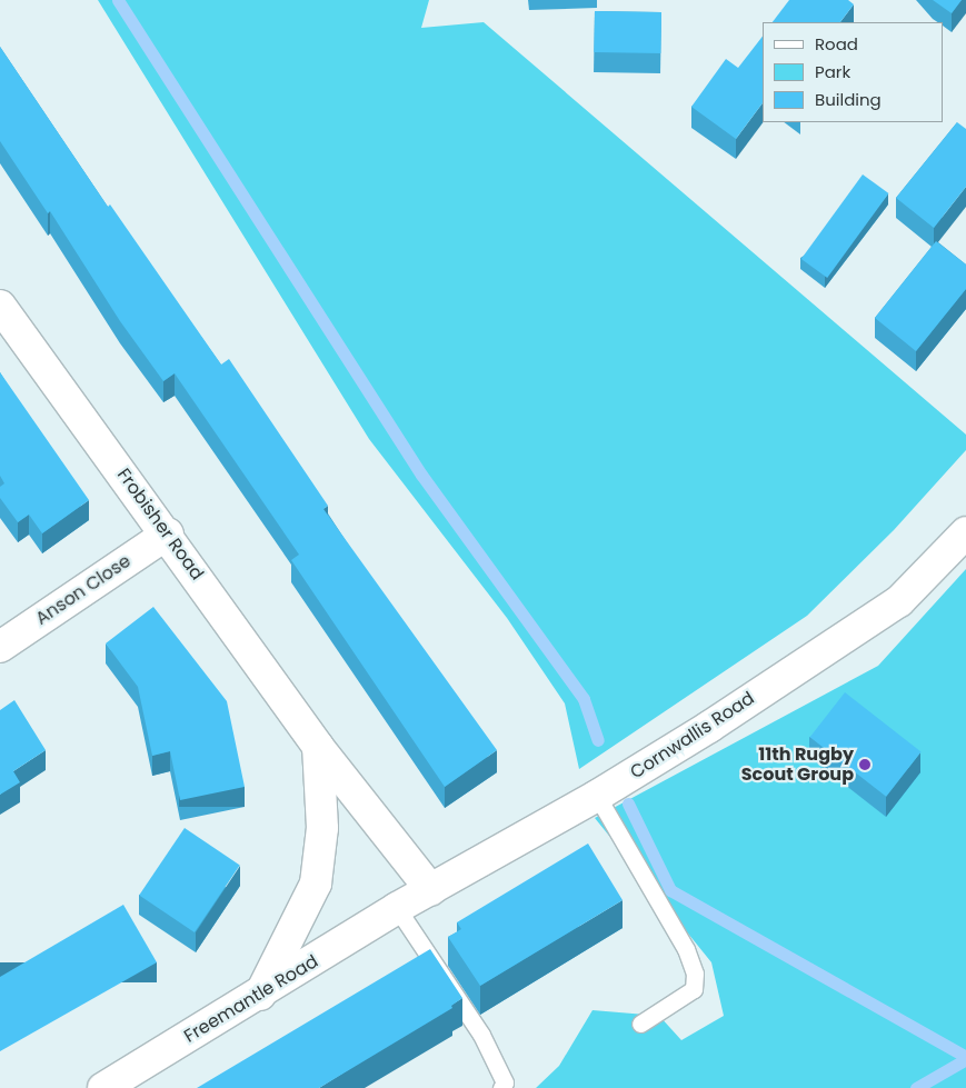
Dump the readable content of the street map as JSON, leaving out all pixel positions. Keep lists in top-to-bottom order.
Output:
{
  "streets": {
    "street": [
      "Frobisher Road",
      "Anson Close",
      "Cornwallis Road",
      "Freemantle Road"
    ]
  },
  "crossings": [
    ["Frobisher Road", "Anson Close"],
    ["Frobisher Road", "Cornwallis Road"],
    ["Cornwallis Road", "Freemantle Road"]
  ],
  "places": ["11th Rugby Scout Group"],
  "legend": ["Road", "Park", "Building"]
}
